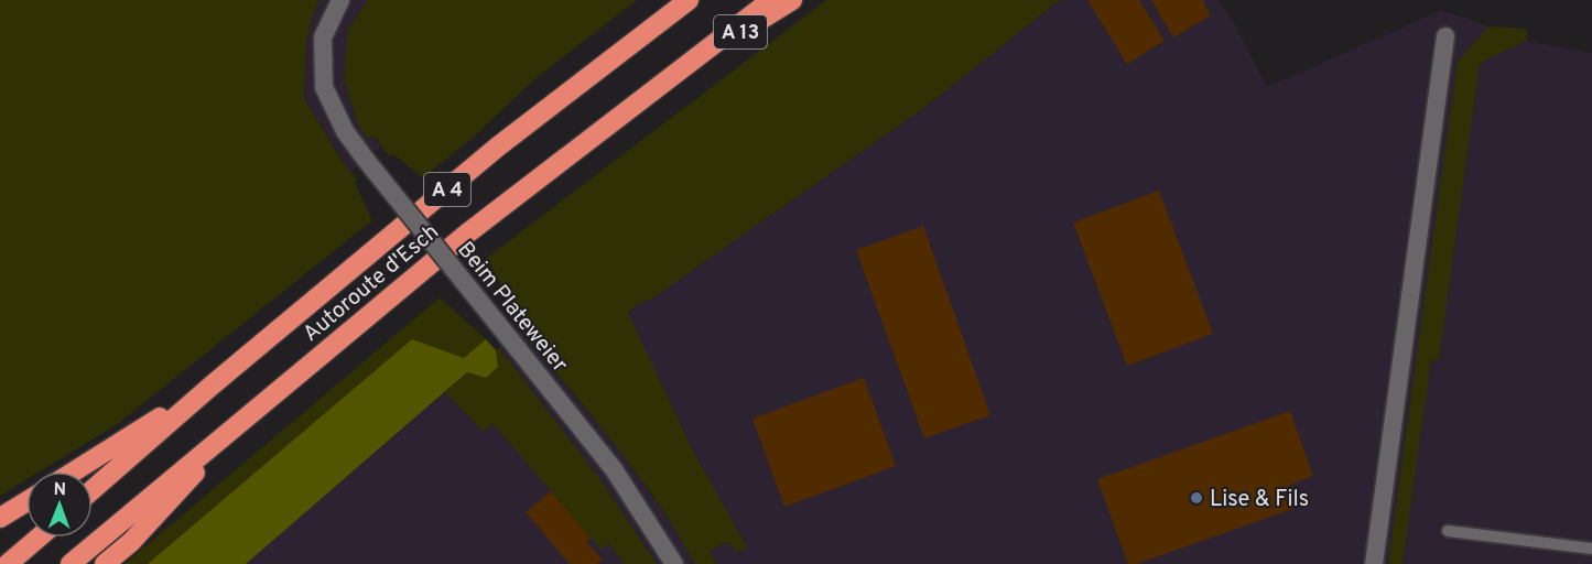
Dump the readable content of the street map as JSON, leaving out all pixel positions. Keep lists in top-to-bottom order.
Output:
{
  "streets": {
    "highway": ["A 13", "A 4", "Autoroute d'Esch"],
    "street": ["Beim Plateweier"]
  },
  "crossings": [
    ["A 13", "Autoroute d'Esch"],
    ["A 4", "Autoroute d'Esch"]
  ],
  "places": ["Lise & Fils"],
  "north": "top"
}
